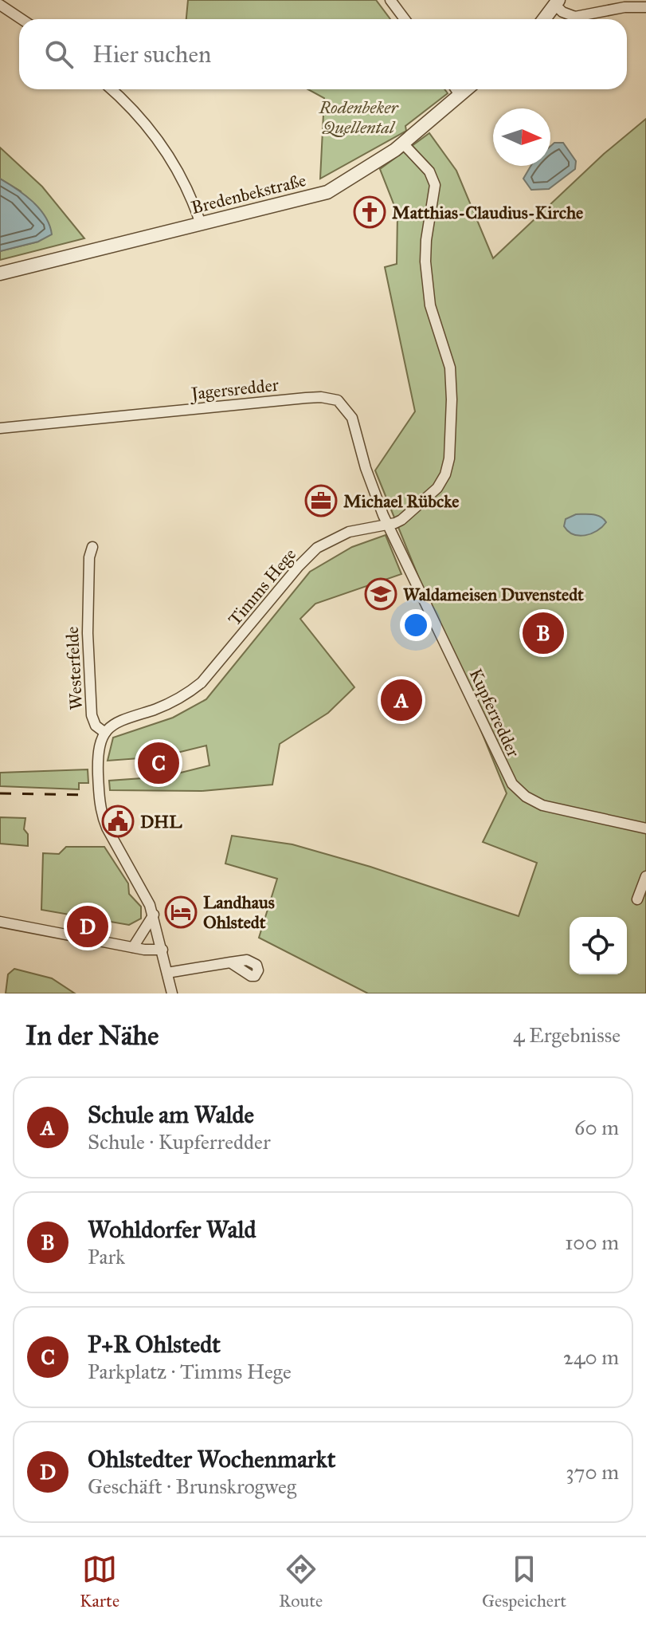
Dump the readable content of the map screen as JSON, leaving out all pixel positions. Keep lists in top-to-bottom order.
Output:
{
  "streets": {
    "street": [
      "Bredenbekstraße",
      "Jagersredder",
      "Timms Hege",
      "Westerfelde",
      "Kupferredder"
    ]
  },
  "crossings": [
    ["Bredenbekstraße", "Timms Hege"],
    ["Jagersredder", "Timms Hege"],
    ["Jagersredder", "Kupferredder"],
    ["Timms Hege", "Westerfelde"],
    ["Timms Hege", "Kupferredder"]
  ],
  "parks": ["Rodenbeker Quellental"],
  "places": {
    "church": ["Matthias-Claudius-Kirche"],
    "office": ["Michael Rübcke"],
    "school or university": ["Waldameisen Duvenstedt"],
    "public building": ["DHL"],
    "hotel": ["Landhaus Ohlstedt"]
  },
  "north": "right",
  "page": {
    "search": "Hier suchen",
    "pins": [
      "B",
      "A",
      "C",
      "D"
    ],
    "heading": ["In der Nähe", "4 Ergebnisse"],
    "list": [
      {
        "mark": "A",
        "name": "Schule am Walde",
        "note": "Schule · Kupferredder",
        "value": "60 m"
      },
      {
        "mark": "B",
        "name": "Wohldorfer Wald",
        "note": "Park",
        "value": "100 m"
      },
      {
        "mark": "C",
        "name": "P+R Ohlstedt",
        "note": "Parkplatz · Timms Hege",
        "value": "240 m"
      },
      {
        "mark": "D",
        "name": "Ohlstedter Wochenmarkt",
        "note": "Geschäft · Brunskrogweg",
        "value": "370 m"
      }
    ],
    "nav": ["Karte", "Route", "Gespeichert"]
  }
}
